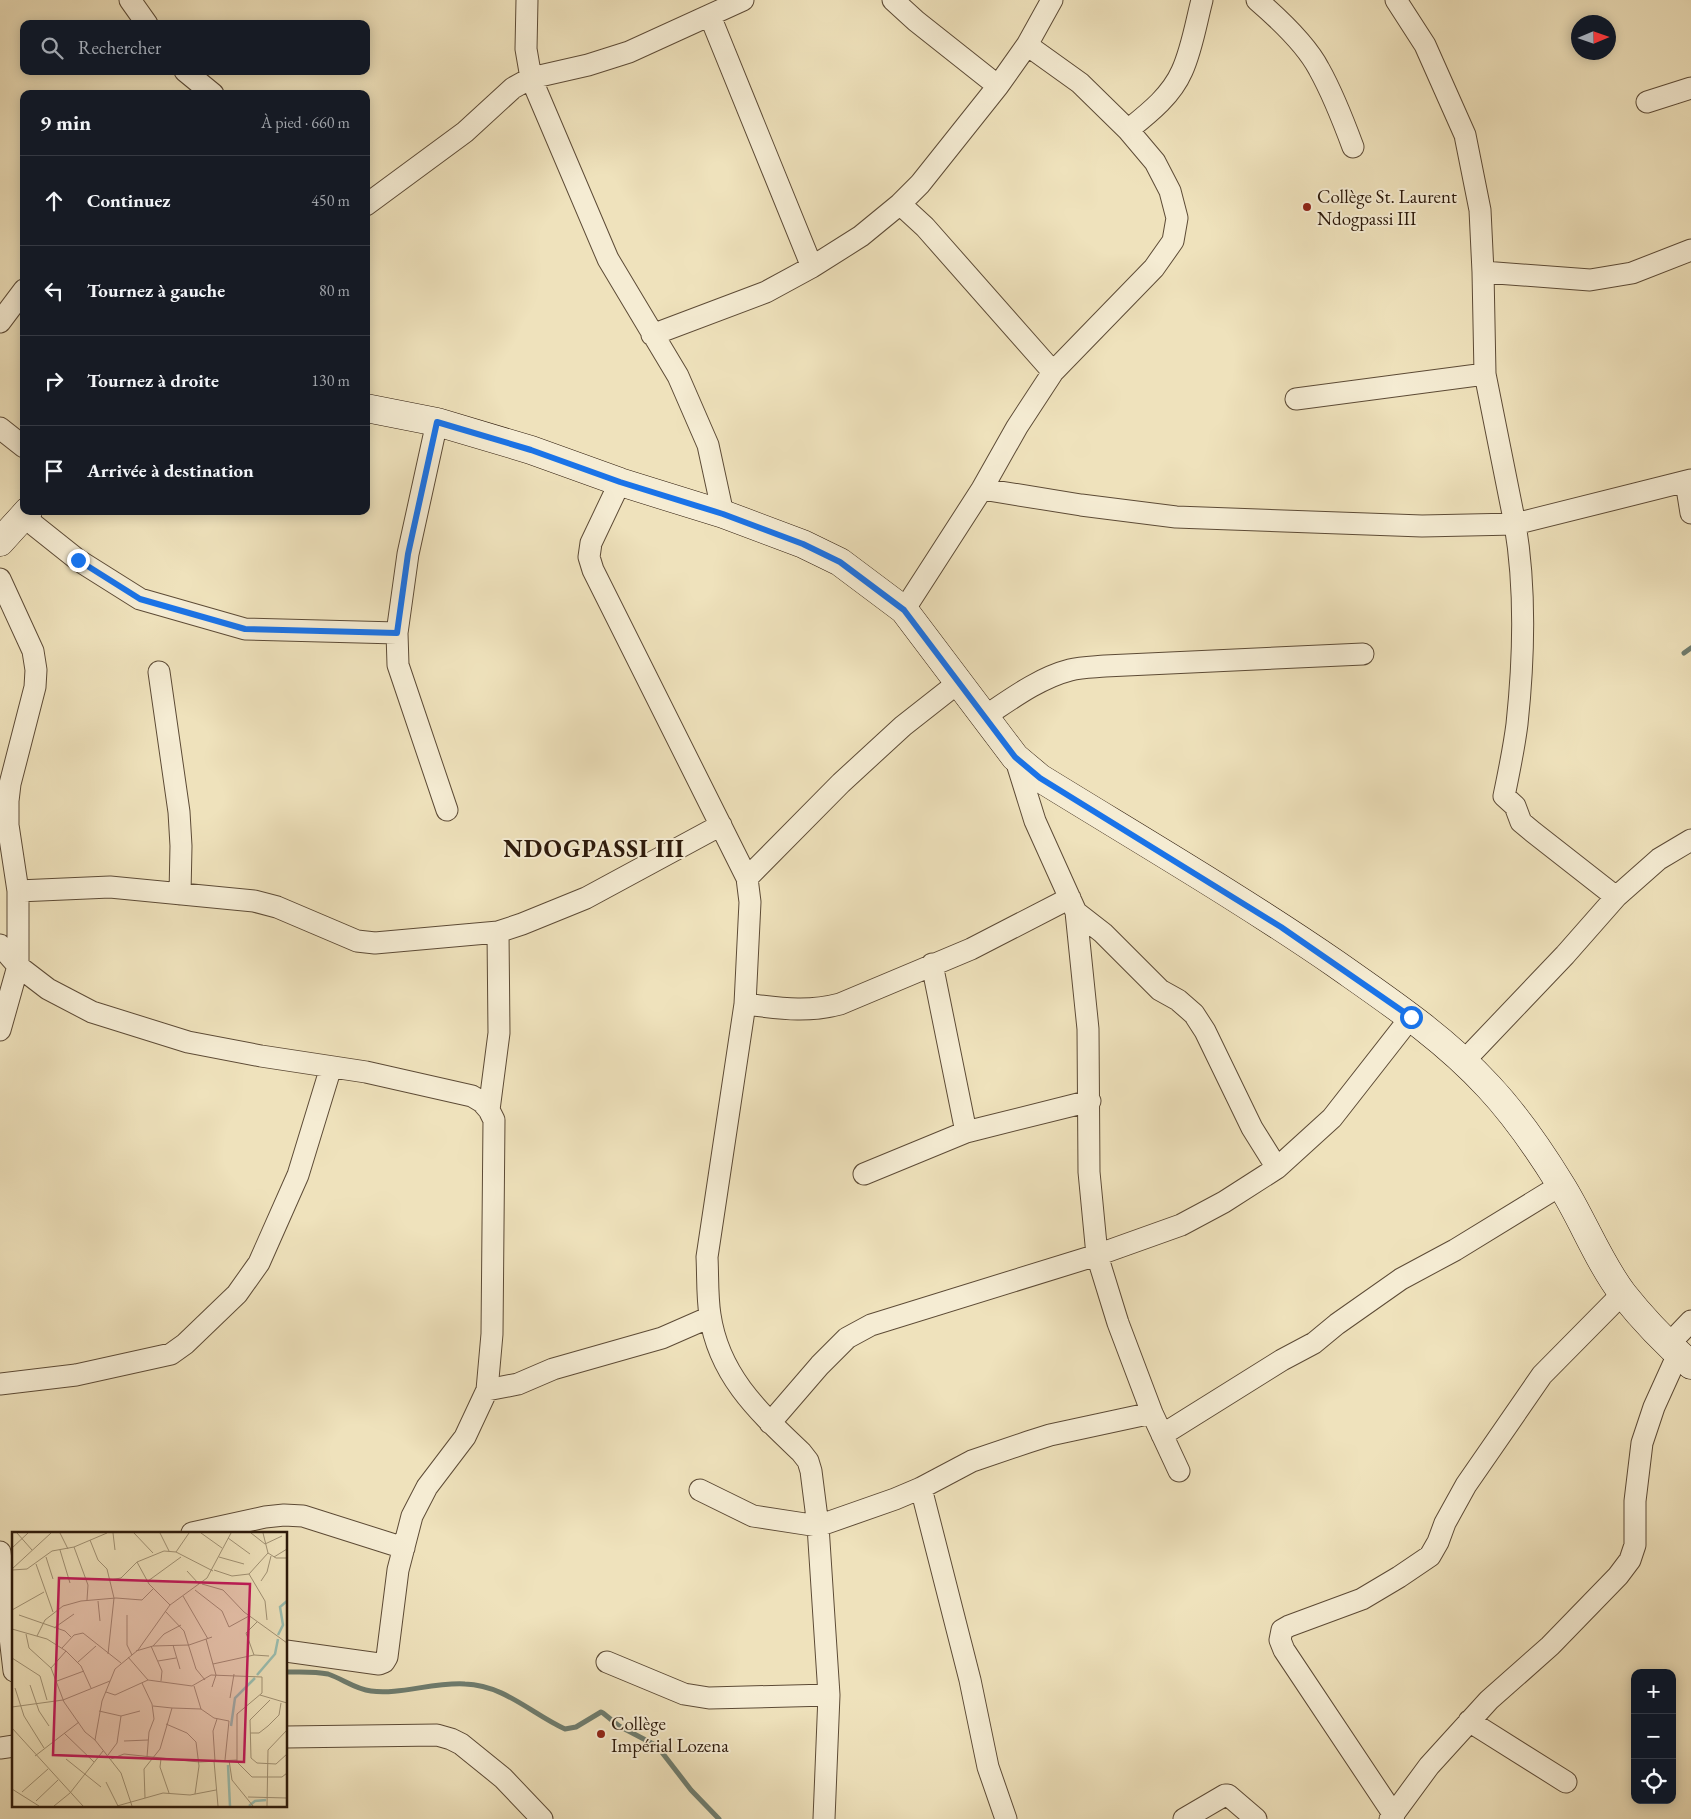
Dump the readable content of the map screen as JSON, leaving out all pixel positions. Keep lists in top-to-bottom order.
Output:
{
  "districts": ["NDOGPASSI III"],
  "places": ["Collège St. Laurent Ndogpassi III", "Collège Impérial Lozena"],
  "north": "right",
  "page": {
    "search": "Rechercher",
    "heading": ["9 min", "À pied · 660 m"],
    "list": [
      ["Continuez", "450 m"],
      ["Tournez à gauche", "80 m"],
      ["Tournez à droite", "130 m"],
      "Arrivée à destination"
    ],
    "map_buttons": ["+", "−"]
  }
}
